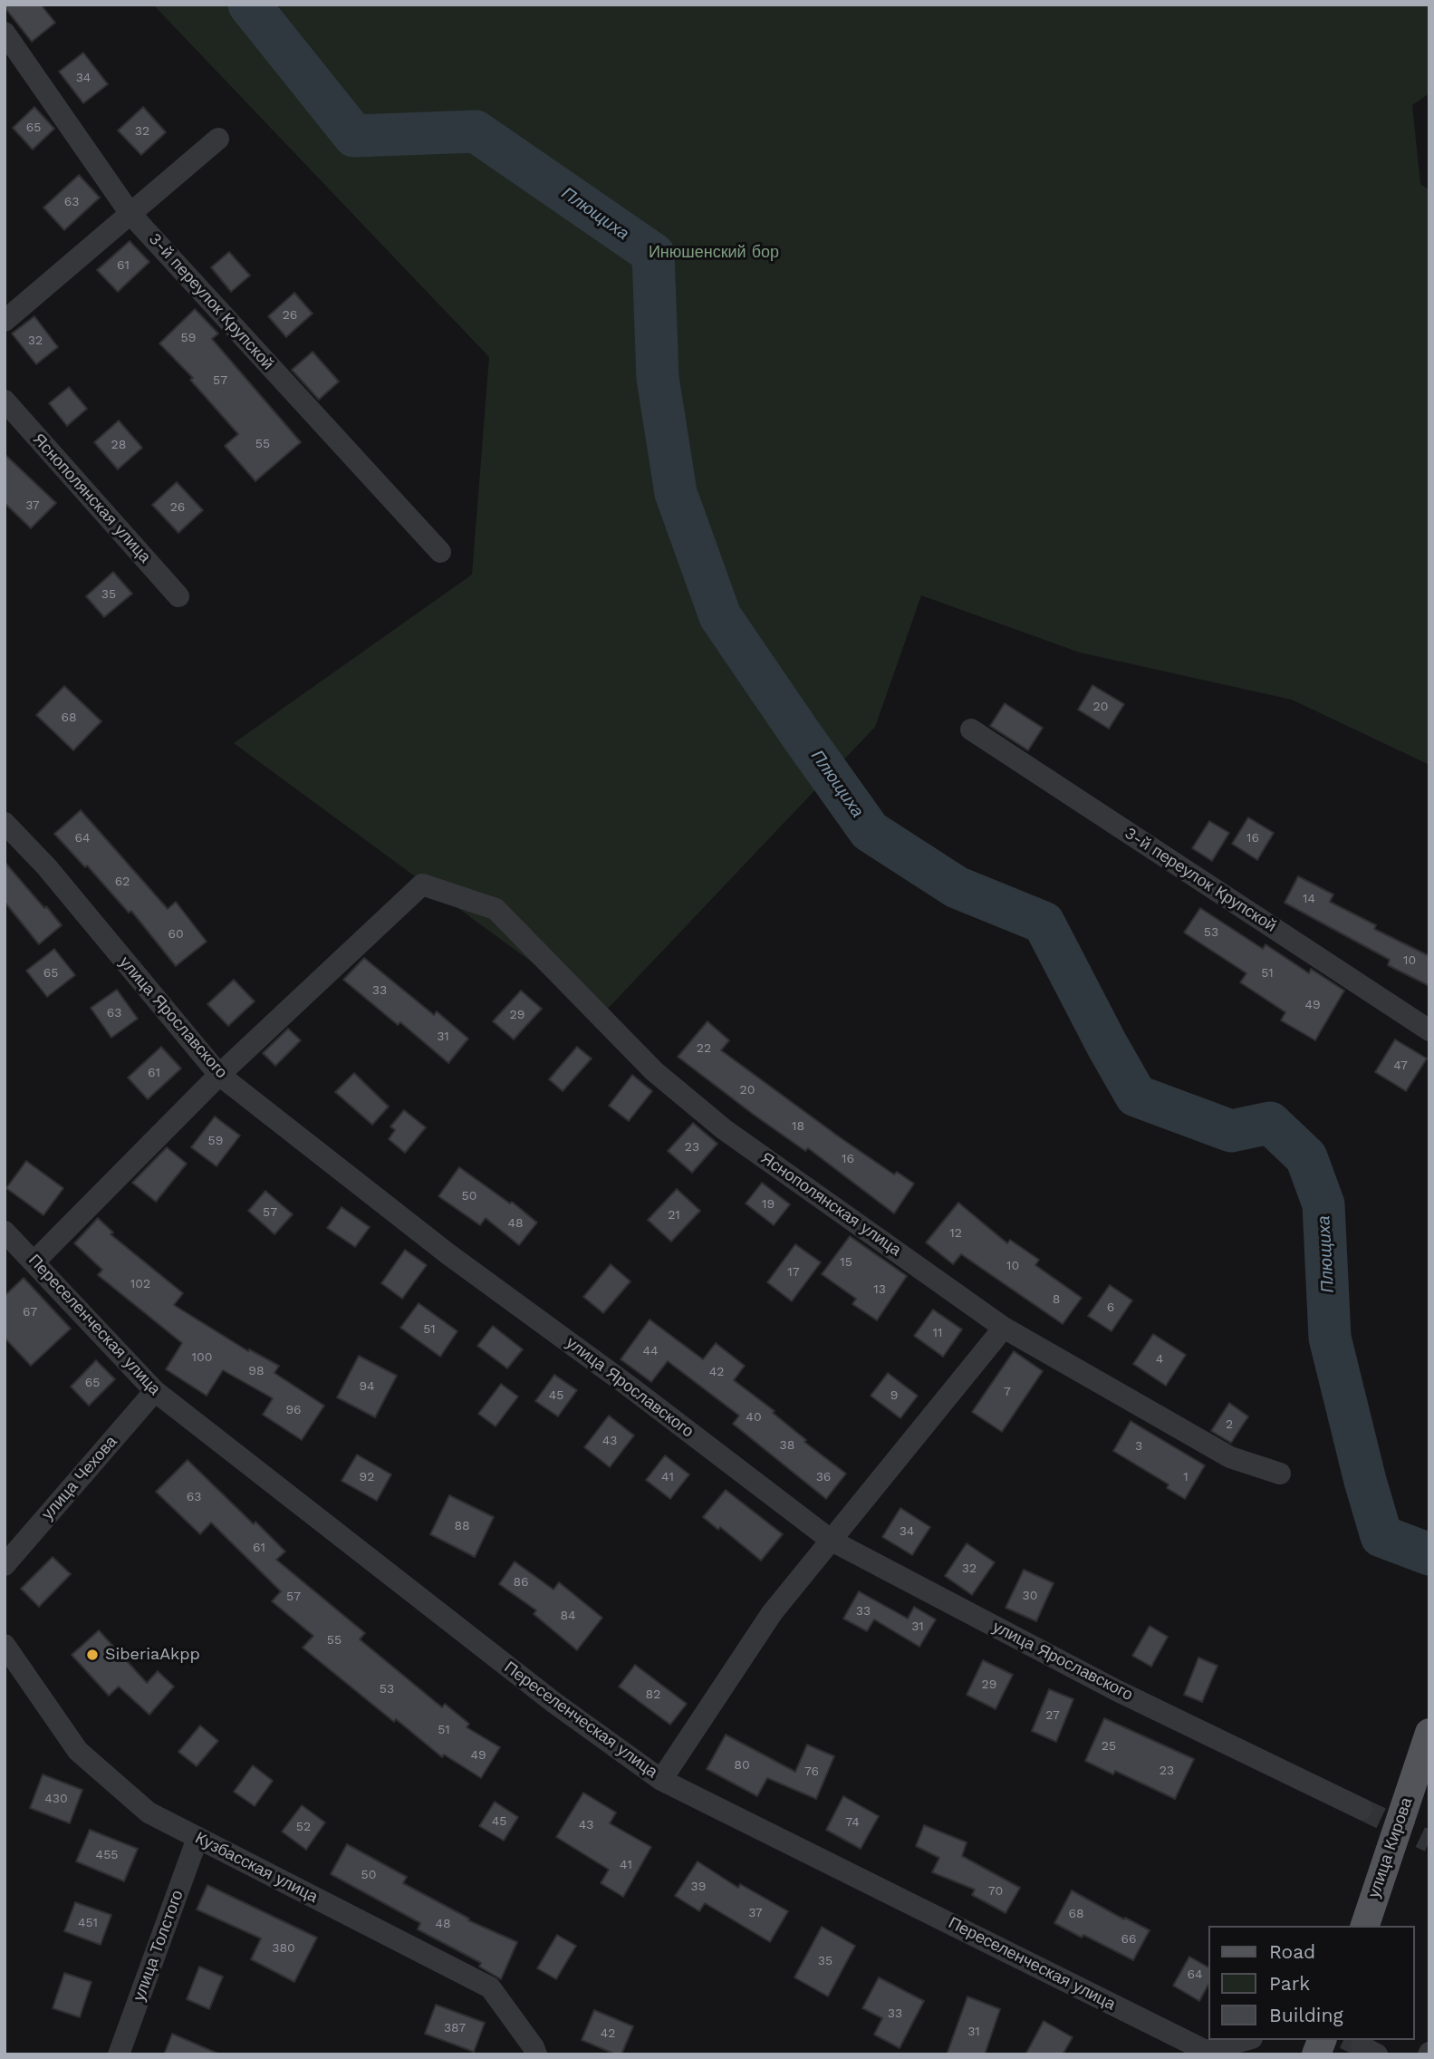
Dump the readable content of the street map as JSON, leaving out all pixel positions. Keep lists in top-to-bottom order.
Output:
{
  "streets": {
    "main road": ["улица Кирова"],
    "street": [
      "3-й переулок Крупской",
      "Яснополянская улица",
      "улица Ярославского",
      "Переселенческая улица",
      "улица Чехова",
      "Кузбасская улица",
      "улица Толстого"
    ]
  },
  "crossings": [
    ["Яснополянская улица", "улица Ярославского"],
    ["Переселенческая улица", "улица Чехова"],
    ["Кузбасская улица", "улица Толстого"]
  ],
  "water": ["Плющиха"],
  "parks": ["Инюшенский бор"],
  "places": ["SiberiaAkpp"],
  "house_numbers": [
    "34",
    "65",
    "32",
    "63",
    "61",
    "26",
    "59",
    "32",
    "57",
    "55",
    "28",
    "37",
    "26",
    "35",
    "20",
    "68",
    "64",
    "16",
    "62",
    "14",
    "53",
    "60",
    "10",
    "65",
    "51",
    "33",
    "49",
    "63",
    "29",
    "31",
    "22",
    "47",
    "61",
    "20",
    "18",
    "59",
    "23",
    "16",
    "50",
    "19",
    "57",
    "21",
    "48",
    "12",
    "15",
    "10",
    "17",
    "102",
    "13",
    "8",
    "6",
    "67",
    "51",
    "11",
    "44",
    "100",
    "4",
    "98",
    "42",
    "65",
    "94",
    "7",
    "45",
    "9",
    "96",
    "40",
    "2",
    "43",
    "38",
    "3",
    "92",
    "41",
    "36",
    "1",
    "63",
    "88",
    "34",
    "61",
    "32",
    "86",
    "30",
    "57",
    "33",
    "84",
    "31",
    "55",
    "29",
    "53",
    "82",
    "27",
    "51",
    "25",
    "49",
    "80",
    "23",
    "76",
    "430",
    "45",
    "74",
    "43",
    "52",
    "455",
    "41",
    "50",
    "39",
    "70",
    "37",
    "68",
    "451",
    "48",
    "66",
    "380",
    "35",
    "64",
    "33",
    "387",
    "31",
    "42"
  ],
  "legend": ["Road", "Park", "Building"]
}
